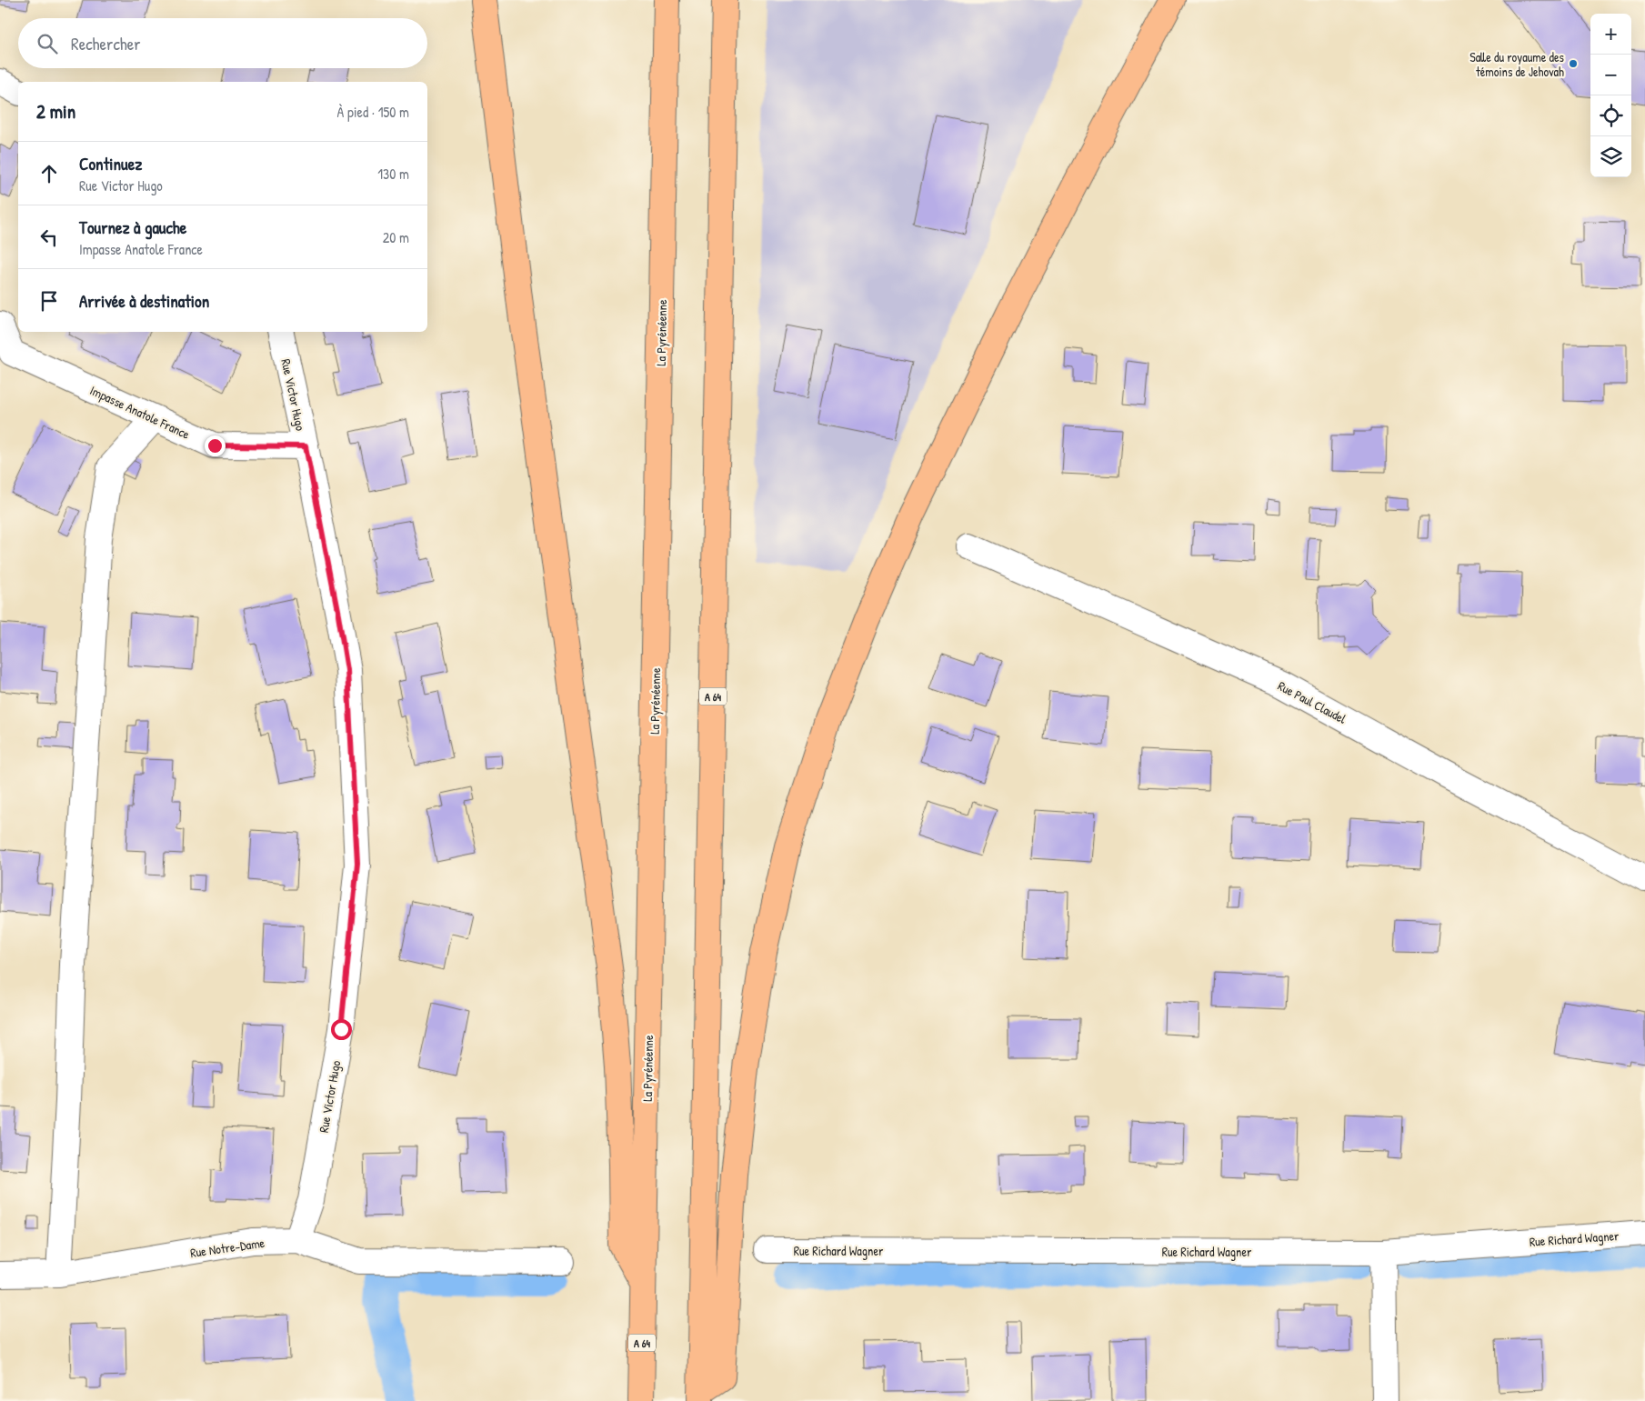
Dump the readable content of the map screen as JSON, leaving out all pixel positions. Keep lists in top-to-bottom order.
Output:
{
  "streets": {
    "highway": ["La Pyrénéenne", "A 64"],
    "street": [
      "Rue Victor Hugo",
      "Impasse Anatole France",
      "Rue Paul Claudel",
      "Rue Richard Wagner",
      "Rue Notre-Dame"
    ]
  },
  "crossings": [
    ["Rue Victor Hugo", "Impasse Anatole France"],
    ["Rue Victor Hugo", "Rue Notre-Dame"]
  ],
  "places": ["Salle du royaume des témoins de Jehovah"],
  "page": {
    "map_buttons": ["+", "−"],
    "search": "Rechercher",
    "heading": ["2 min", "À pied · 150 m"],
    "list": [
      ["Continuez", "Rue Victor Hugo", "130 m"],
      ["Tournez à gauche", "Impasse Anatole France", "20 m"],
      "Arrivée à destination"
    ]
  }
}
